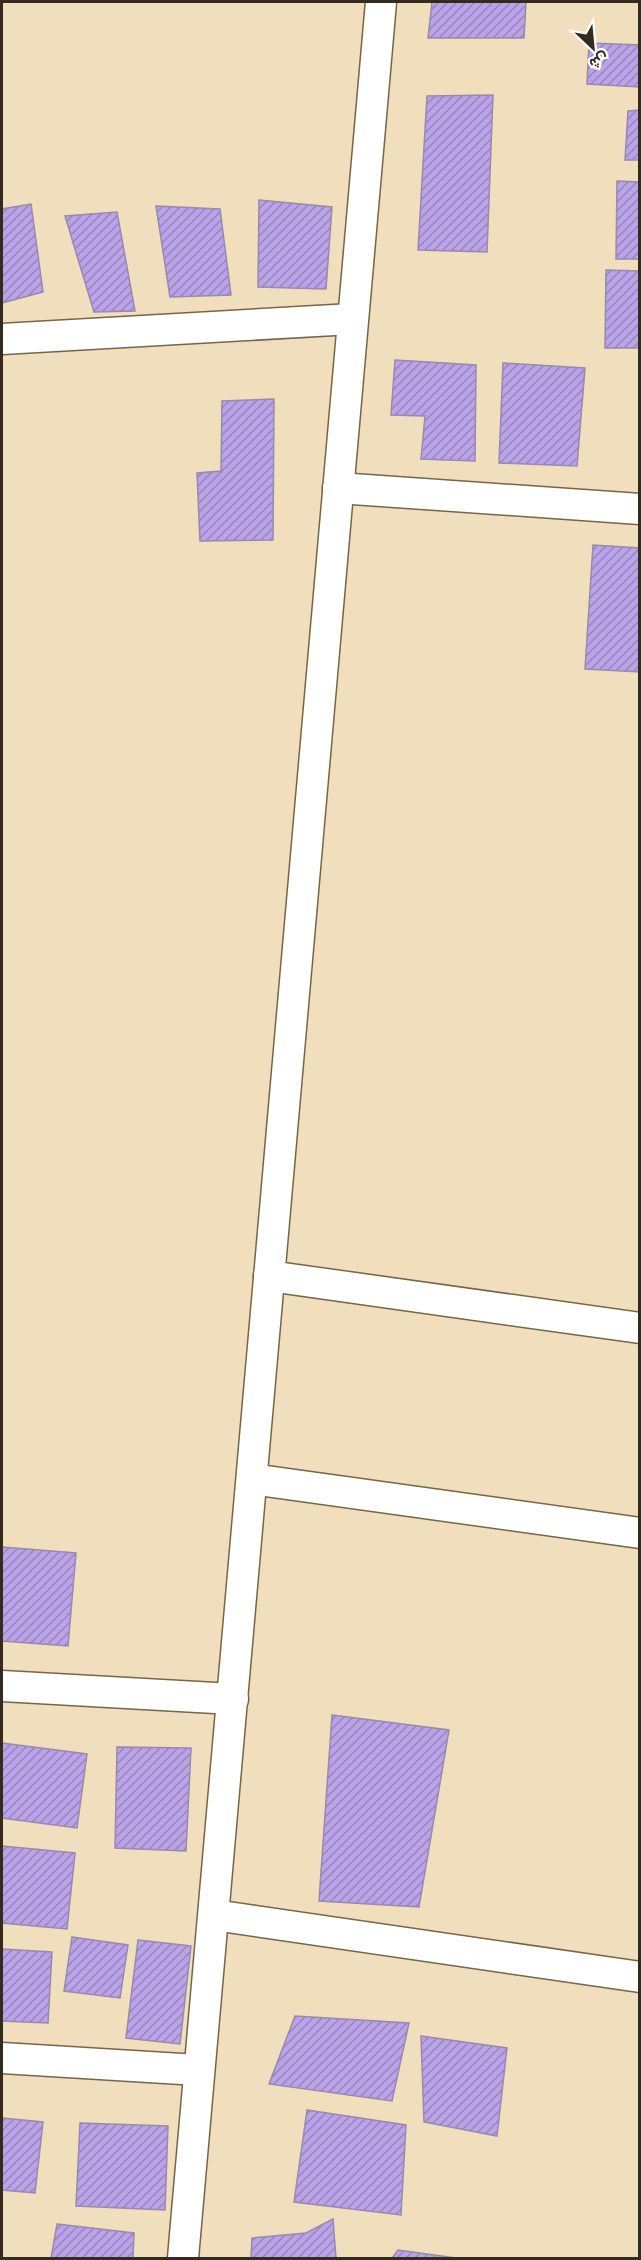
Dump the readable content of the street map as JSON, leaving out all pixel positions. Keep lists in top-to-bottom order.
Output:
{
  "north": "bottom right"
}
